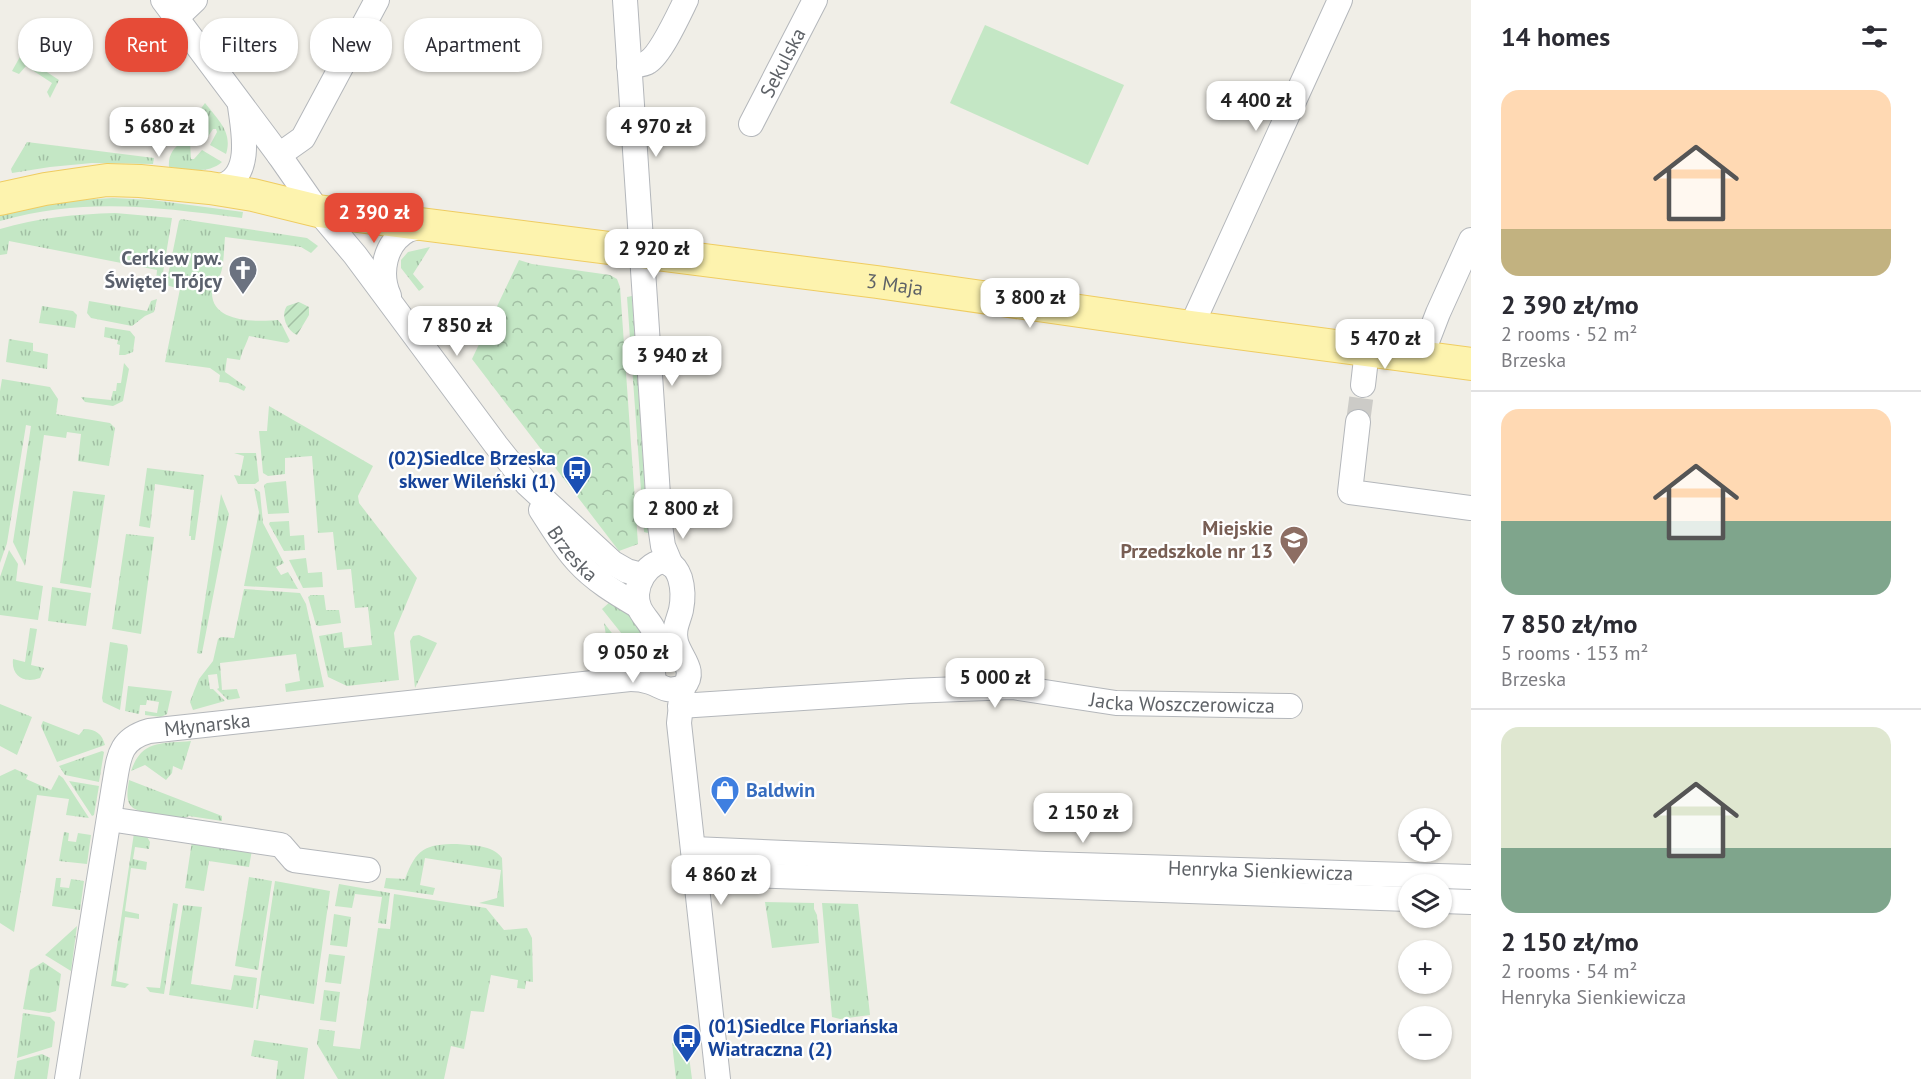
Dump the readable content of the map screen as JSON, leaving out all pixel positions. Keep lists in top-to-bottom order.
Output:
{
  "streets": {
    "main road": ["3 Maja"],
    "street": [
      "Sekulska",
      "Brzeska",
      "Jacka Woszczerowicza",
      "Młynarska",
      "Henryka Sienkiewicza"
    ]
  },
  "crossings": [
    ["3 Maja", "Brzeska"],
    ["Jacka Woszczerowicza", "Młynarska"]
  ],
  "places": {
    "church": ["Cerkiew pw. Świętej Trójcy"],
    "bus stop": ["(02)Siedlce Brzeska skwer Wileński (1)", "(01)Siedlce Floriańska Wiatraczna (2)"],
    "school or university": ["Miejskie Przedszkole nr 13"],
    "shop": ["Baldwin"]
  },
  "page": {
    "heading": "14 homes",
    "chip": [
      "Buy",
      "Rent",
      "Filters",
      "New",
      "Apartment"
    ],
    "list": [
      {
        "name": "2 390 zł/mo",
        "note": "2 rooms · 52 m² · Brzeska"
      },
      {
        "name": "7 850 zł/mo",
        "note": "5 rooms · 153 m² · Brzeska"
      },
      {
        "name": "2 150 zł/mo",
        "note": "2 rooms · 54 m² · Henryka Sienkiewicza"
      }
    ],
    "price": [
      "4 400 zł",
      "5 680 zł",
      "4 970 zł",
      "2 390 zł",
      "2 920 zł",
      "3 800 zł",
      "7 850 zł",
      "5 470 zł",
      "3 940 zł",
      "2 800 zł",
      "9 050 zł",
      "5 000 zł",
      "2 150 zł",
      "4 860 zł"
    ],
    "map_buttons": ["+", "−"]
  }
}
